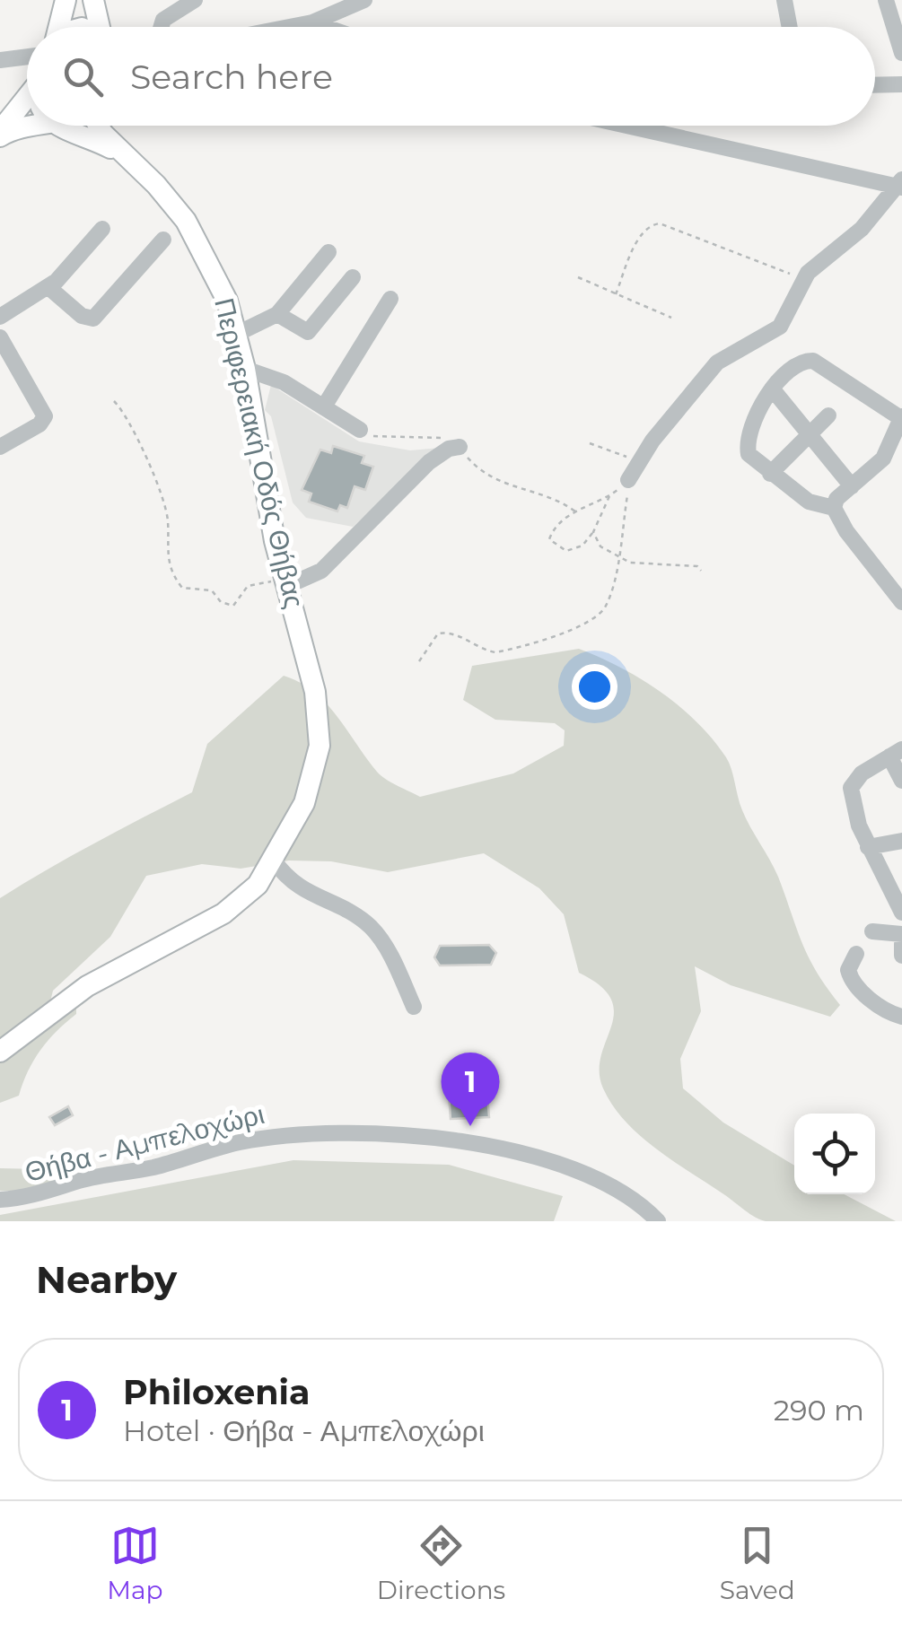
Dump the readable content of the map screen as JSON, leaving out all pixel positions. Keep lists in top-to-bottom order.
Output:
{
  "streets": {
    "main road": ["Περιφερειακή Οδός Θήβας"],
    "street": ["Θήβα - Αμπελοχώρι"]
  },
  "page": {
    "search": "Search here",
    "pins": "1",
    "heading": "Nearby",
    "list": [
      {
        "mark": "1",
        "name": "Philoxenia",
        "note": "Hotel · Θήβα - Αμπελοχώρι",
        "value": "290 m"
      }
    ],
    "nav": ["Map", "Directions", "Saved"]
  }
}
